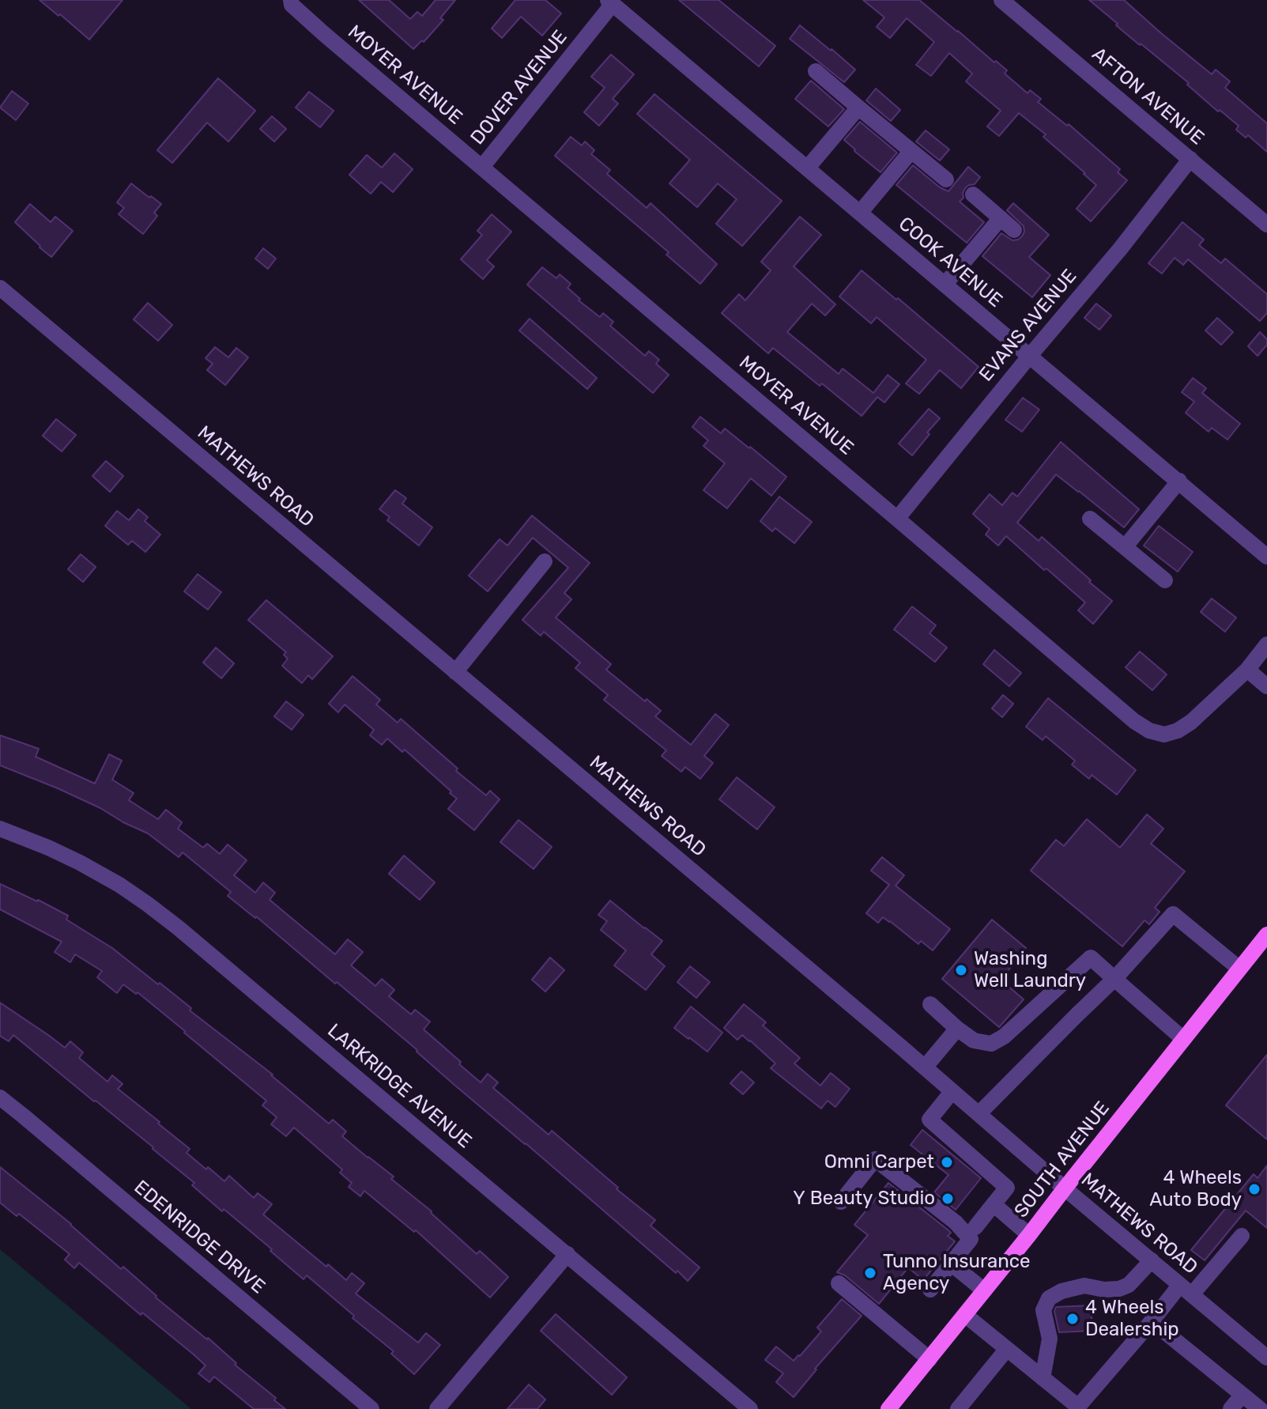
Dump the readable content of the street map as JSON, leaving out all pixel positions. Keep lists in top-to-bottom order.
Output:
{
  "streets": {
    "main road": ["SOUTH AVENUE"],
    "street": [
      "MOYER AVENUE",
      "DOVER AVENUE",
      "AFTON AVENUE",
      "COOK AVENUE",
      "EVANS AVENUE",
      "MATHEWS ROAD",
      "LARKRIDGE AVENUE",
      "EDENRIDGE DRIVE"
    ]
  },
  "crossings": [
    ["MOYER AVENUE", "DOVER AVENUE"],
    ["MOYER AVENUE", "EVANS AVENUE"],
    ["DOVER AVENUE", "COOK AVENUE"],
    ["AFTON AVENUE", "EVANS AVENUE"],
    ["COOK AVENUE", "EVANS AVENUE"],
    ["MATHEWS ROAD", "SOUTH AVENUE"]
  ],
  "places": [
    "Washing Well Laundry",
    "Omni Carpet",
    "4 Wheels Auto Body",
    "Y Beauty Studio",
    "Tunno Insurance Agency",
    "4 Wheels Dealership"
  ]
}
